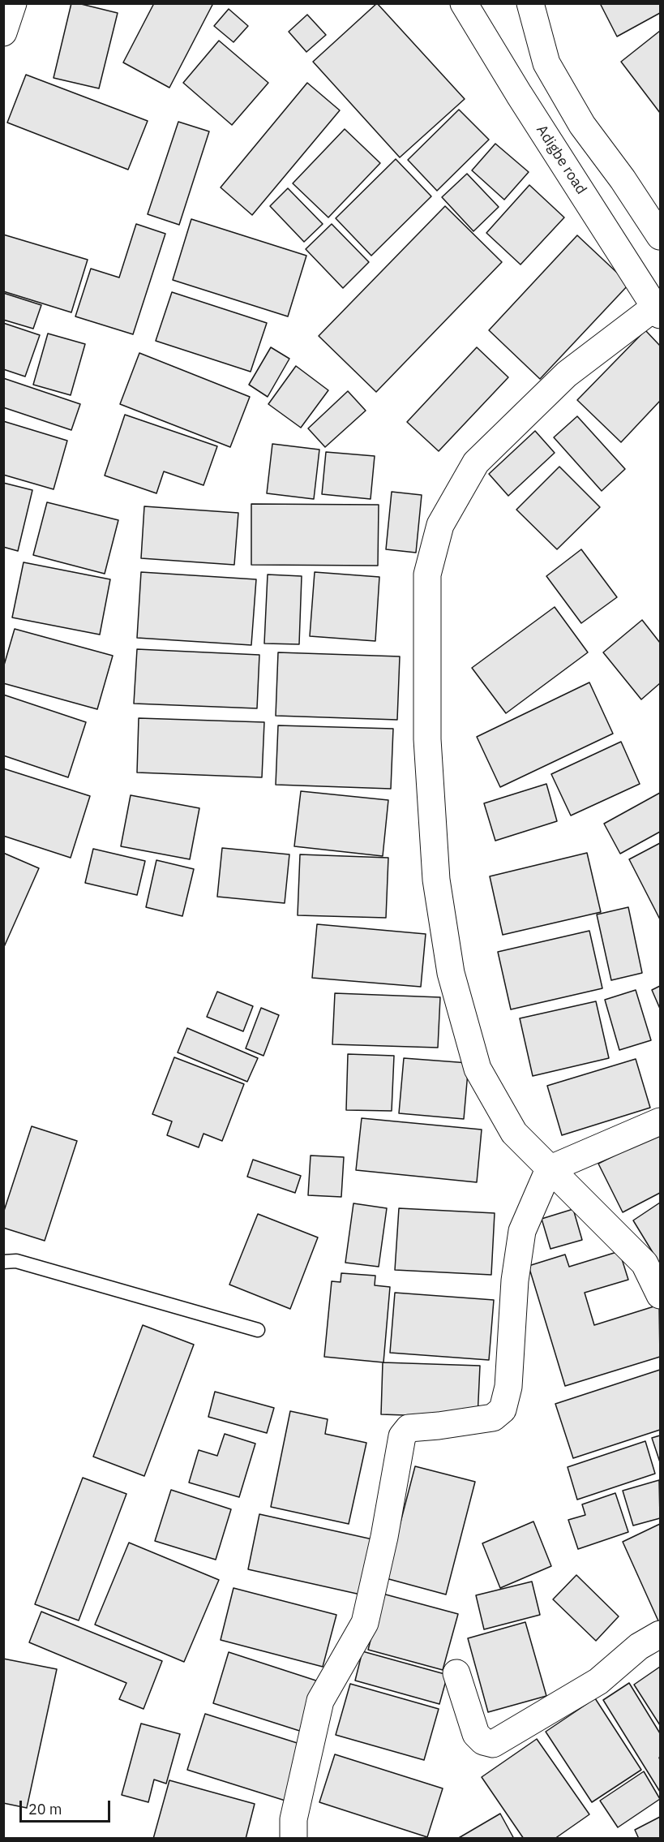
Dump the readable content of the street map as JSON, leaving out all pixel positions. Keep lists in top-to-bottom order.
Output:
{
  "streets": {
    "street": ["Adigbe road"]
  },
  "scale_bar": "20 m"
}
